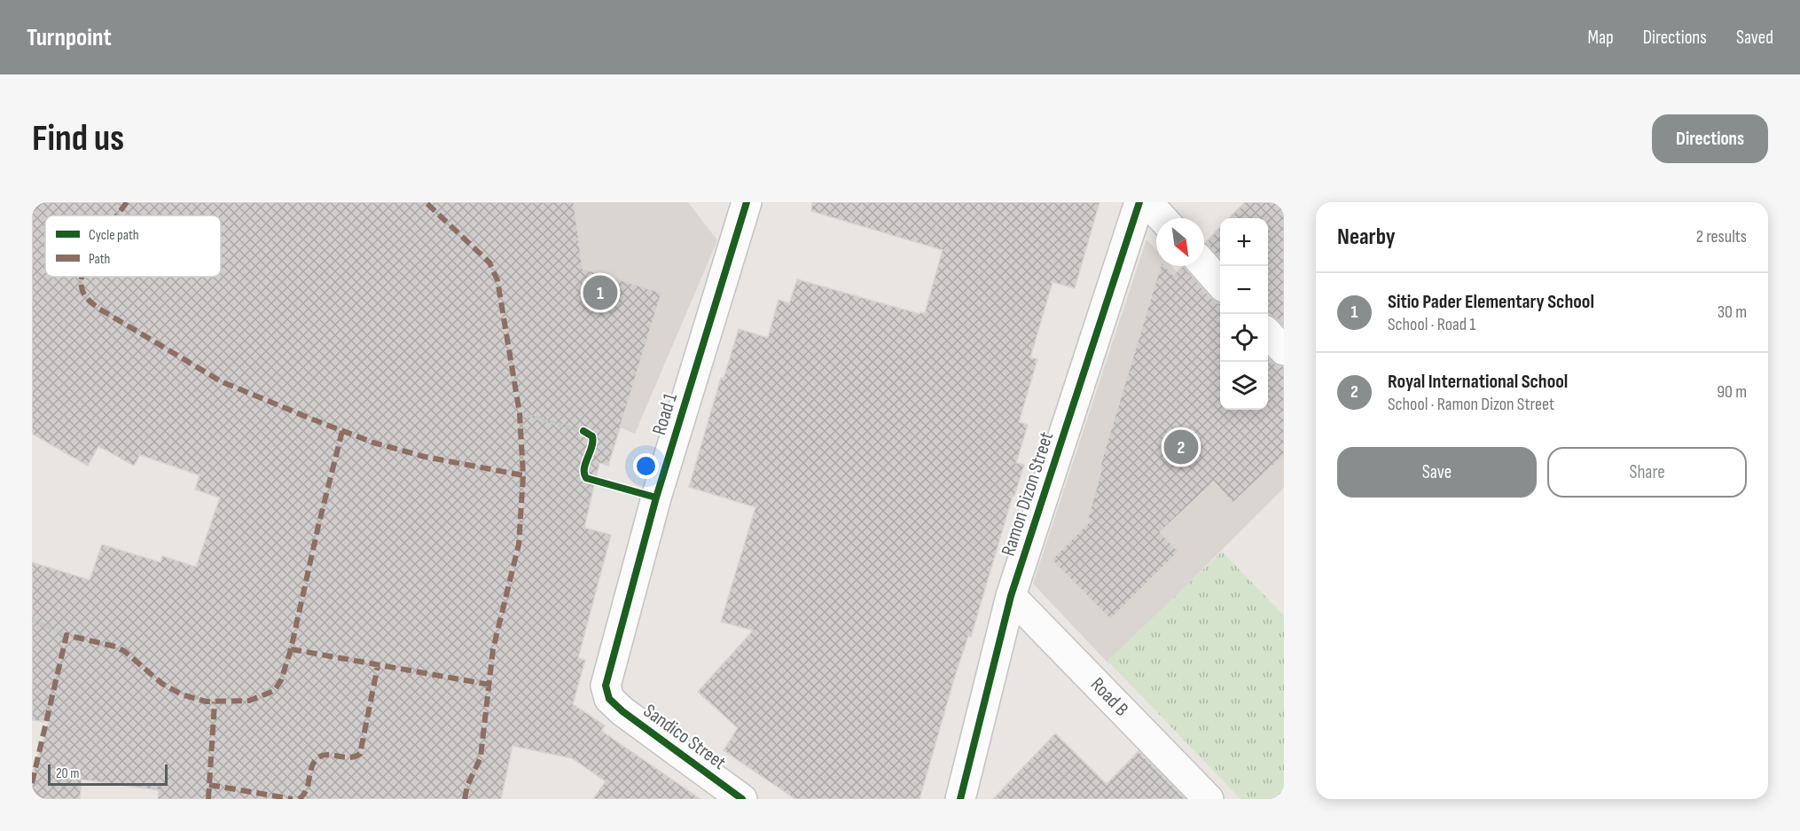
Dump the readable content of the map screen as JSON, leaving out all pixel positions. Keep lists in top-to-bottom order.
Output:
{
  "streets": {
    "street": [
      "Road 1",
      "Ramon Dizon Street",
      "Road B",
      "Sandico Street"
    ]
  },
  "crossings": [
    ["Road 1", "Sandico Street"],
    ["Ramon Dizon Street", "Road B"]
  ],
  "legend": ["Cycle path", "Path"],
  "scale_bar": "20 m",
  "north": "bottom right",
  "page": {
    "header": "Turnpoint",
    "nav": ["Map", "Directions", "Saved"],
    "buttons": [
      "Directions",
      ["Save", "Share"]
    ],
    "title": "Find us",
    "heading": ["Nearby", "2 results"],
    "map_buttons": ["+", "−"],
    "list": [
      {
        "mark": "1",
        "name": "Sitio Pader Elementary School",
        "note": "School · Road 1",
        "value": "30 m"
      },
      {
        "mark": "2",
        "name": "Royal International School",
        "note": "School · Ramon Dizon Street",
        "value": "90 m"
      }
    ],
    "pins": ["1", "2"],
    "scale": "20 m"
  }
}
